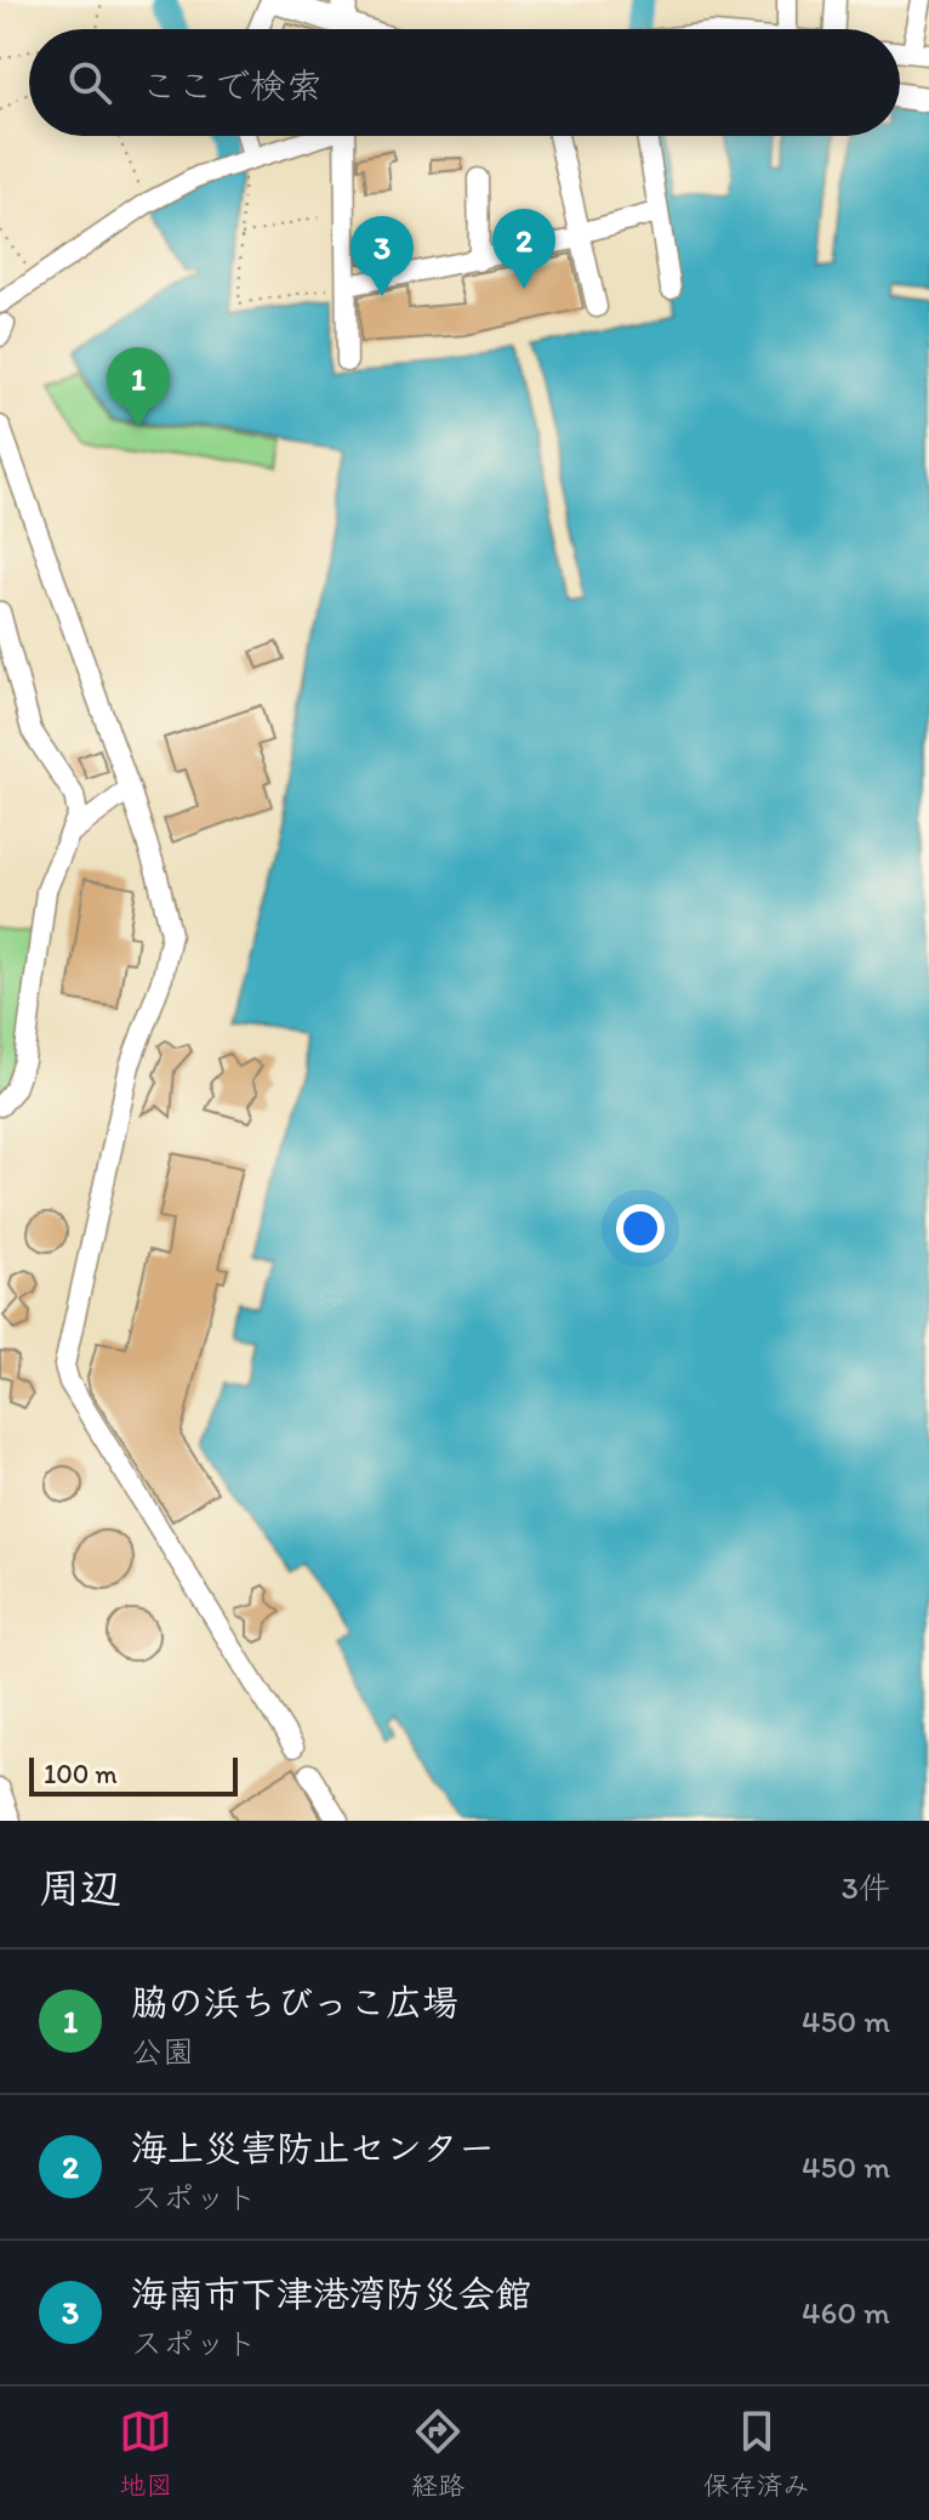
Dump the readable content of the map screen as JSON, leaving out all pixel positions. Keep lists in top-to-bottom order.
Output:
{
  "scale_bar": "100 m",
  "page": {
    "search": "ここで検索",
    "pins": ["2", "3", "1"],
    "scale": "100 m",
    "heading": ["周辺", "3件"],
    "list": [
      {
        "mark": "1",
        "name": "脇の浜ちびっこ広場",
        "note": "公園",
        "value": "450 m"
      },
      {
        "mark": "2",
        "name": "海上災害防止センター",
        "note": "スポット",
        "value": "450 m"
      },
      {
        "mark": "3",
        "name": "海南市下津港湾防災会館",
        "note": "スポット",
        "value": "460 m"
      }
    ],
    "nav": ["地図", "経路", "保存済み"]
  }
}
